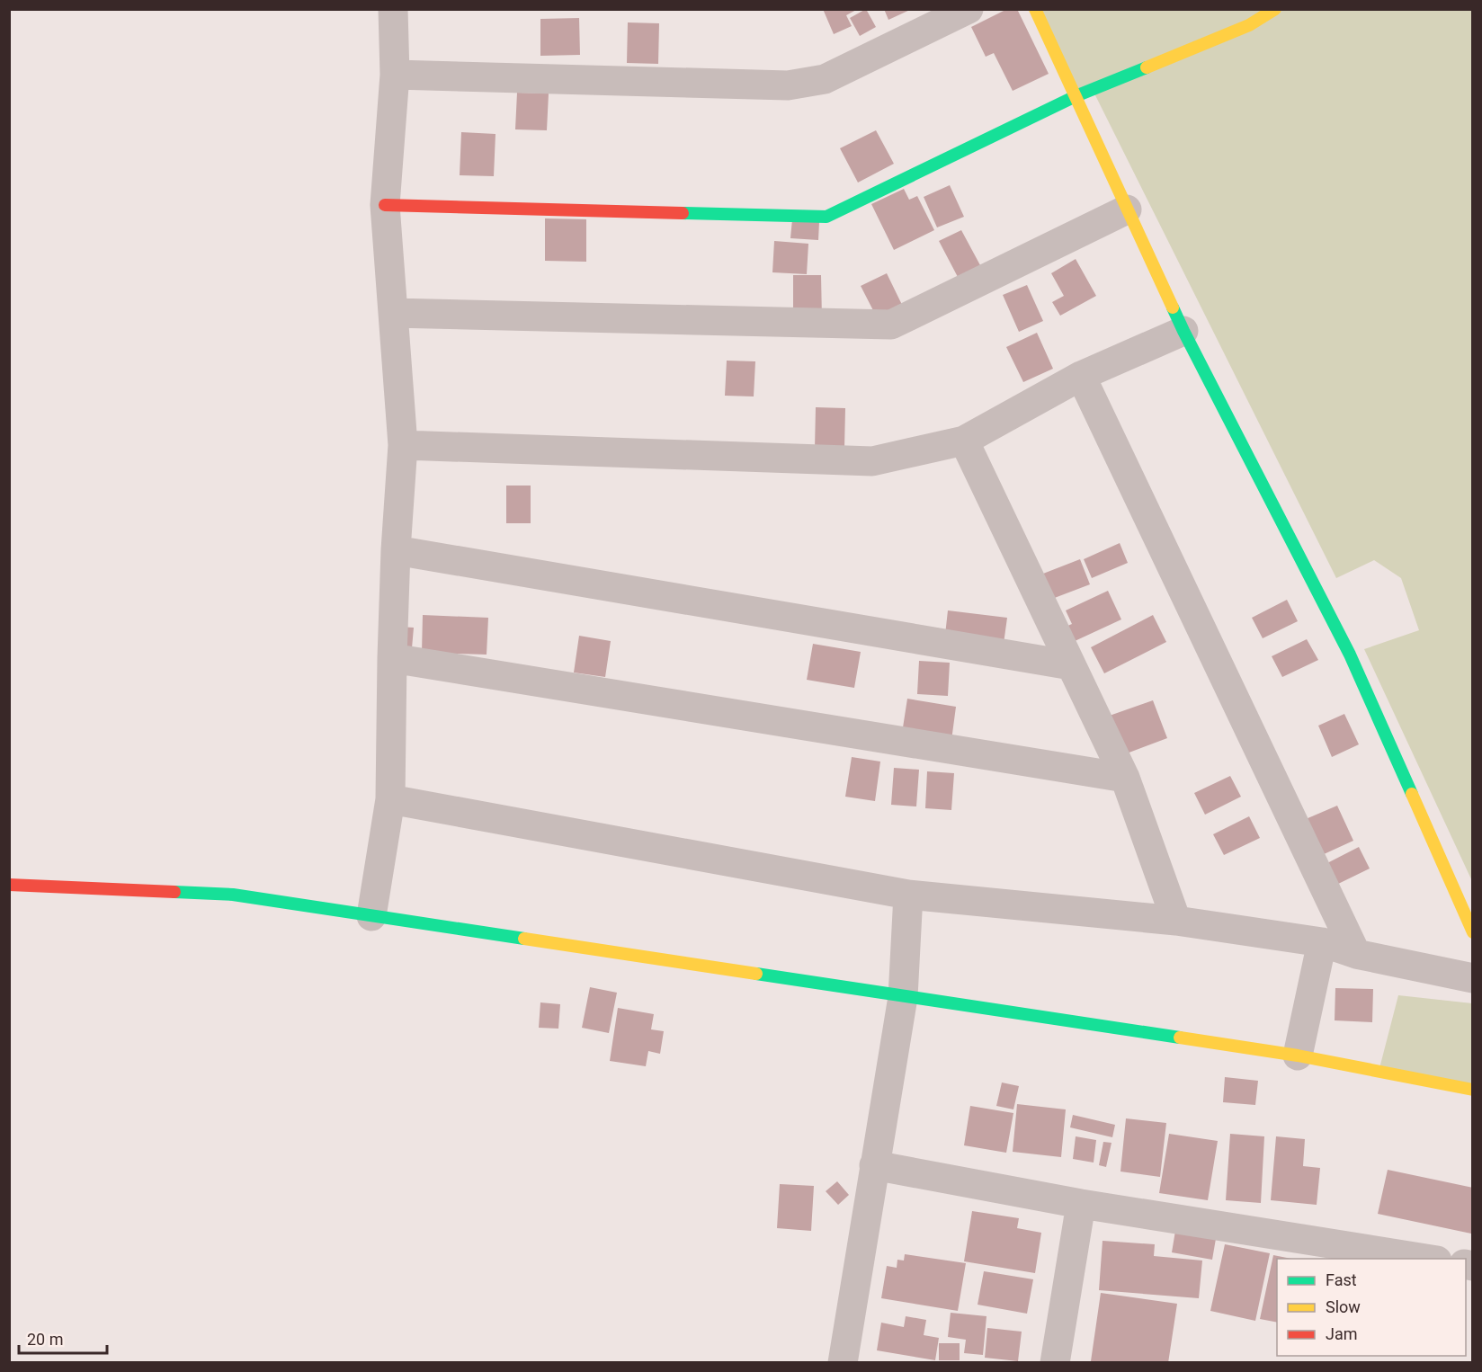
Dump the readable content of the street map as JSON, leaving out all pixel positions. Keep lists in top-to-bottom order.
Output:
{
  "legend": ["Fast", "Slow", "Jam"],
  "scale_bar": "20 m"
}
